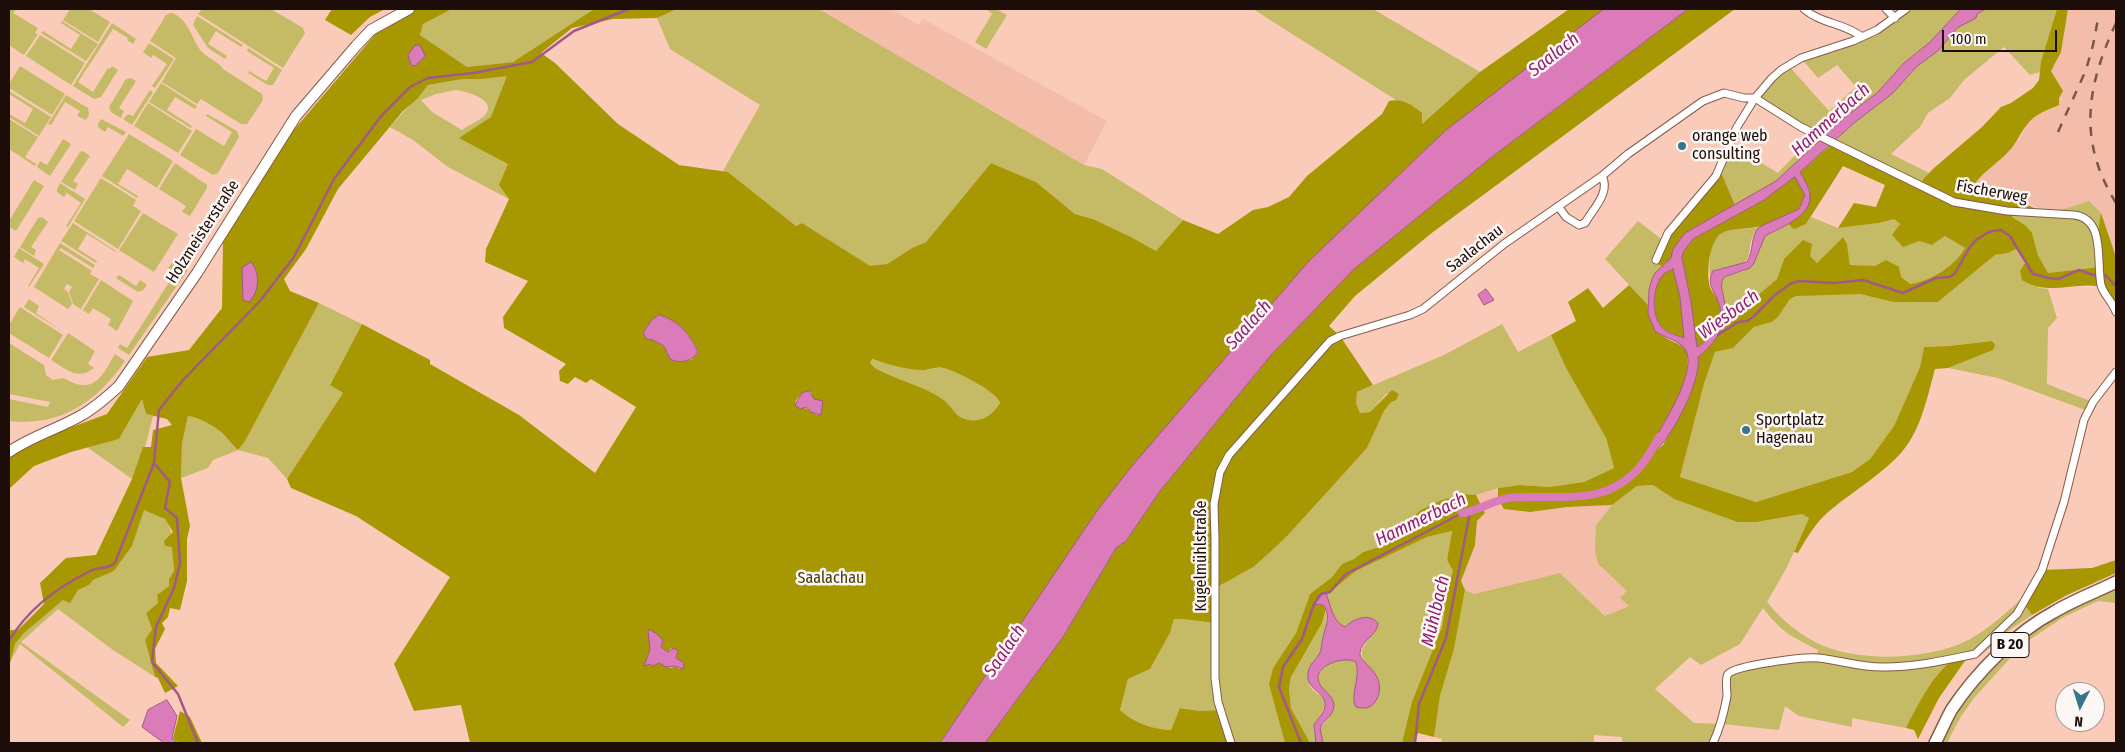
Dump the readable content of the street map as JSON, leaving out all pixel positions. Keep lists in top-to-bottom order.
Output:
{
  "streets": {
    "main road": ["B 20"],
    "street": [
      "Fischerweg",
      "Holzmeisterstraße",
      "Saalachau",
      "Kugelmühlstraße"
    ]
  },
  "crossings": [
    ["Fischerweg", "Saalachau"],
    ["Saalachau", "Kugelmühlstraße"]
  ],
  "water": [
    "Saalach",
    "Hammerbach",
    "Wiesbach",
    "Mühlbach"
  ],
  "parks": ["Saalachau"],
  "places": ["orange web consulting", "Sportplatz Hagenau"],
  "scale_bar": "100 m",
  "north": "bottom"
}
